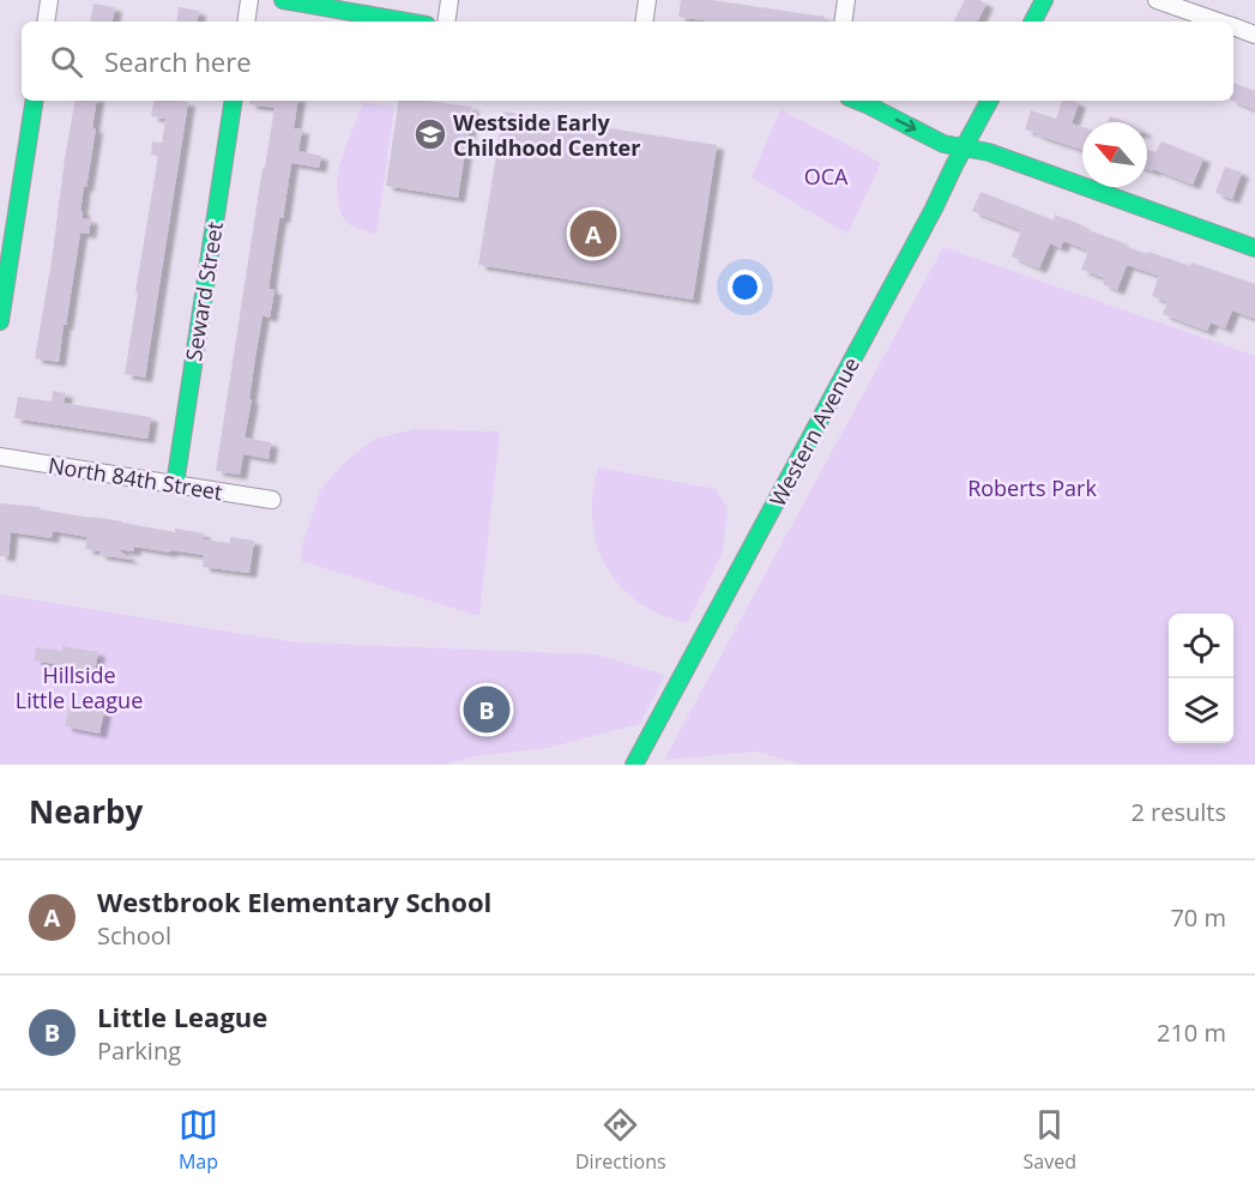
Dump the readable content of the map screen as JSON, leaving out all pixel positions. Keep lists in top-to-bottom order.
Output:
{
  "streets": {
    "street": ["Seward Street", "Western Avenue", "North 84th Street"]
  },
  "crossings": [
    ["Seward Street", "North 84th Street"]
  ],
  "parks": ["OCA", "Roberts Park", "Hillside Little League"],
  "places": {
    "school or university": ["Westside Early Childhood Center"]
  },
  "north": "top left",
  "page": {
    "search": "Search here",
    "pins": ["A", "B"],
    "heading": ["Nearby", "2 results"],
    "list": [
      {
        "mark": "A",
        "name": "Westbrook Elementary School",
        "note": "School",
        "value": "70 m"
      },
      {
        "mark": "B",
        "name": "Little League",
        "note": "Parking",
        "value": "210 m"
      }
    ],
    "nav": ["Map", "Directions", "Saved"]
  }
}
